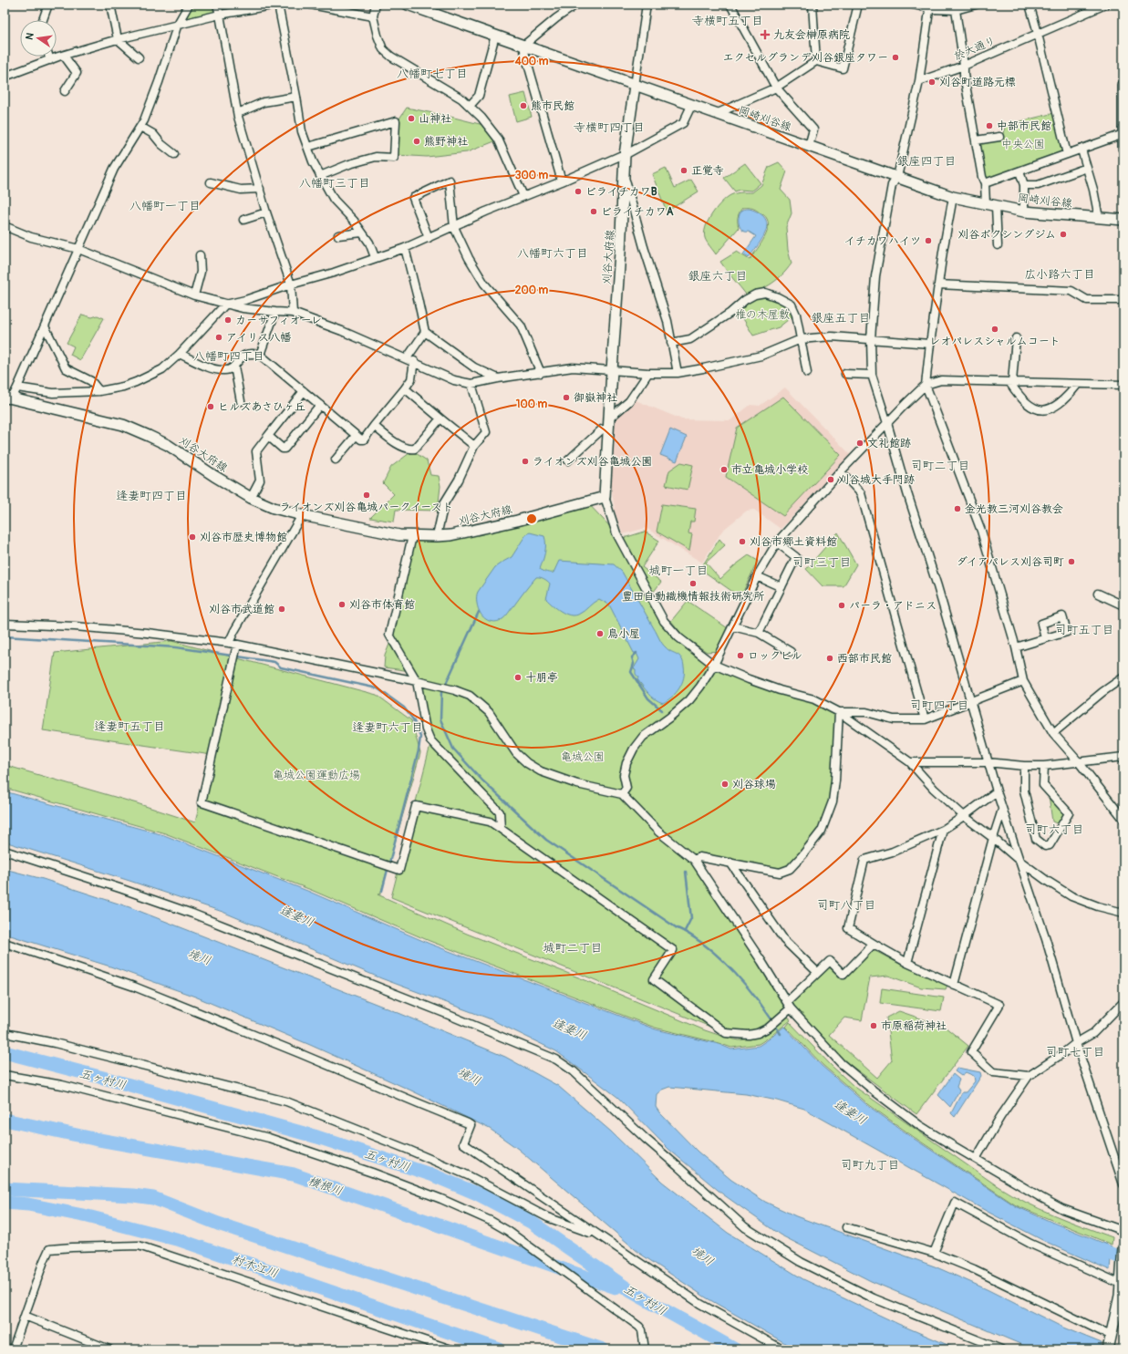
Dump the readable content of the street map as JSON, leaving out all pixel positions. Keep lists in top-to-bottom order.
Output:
{
  "streets": {
    "main road": ["岡崎刈谷線", "刈谷大府線"],
    "street": ["於大通り"]
  },
  "crossings": [
    ["岡崎刈谷線", "刈谷大府線"]
  ],
  "districts": [
    "寺横町五丁目",
    "八幡町七丁目",
    "寺横町四丁目",
    "銀座四丁目",
    "八幡町三丁目",
    "八幡町一丁目",
    "八幡町六丁目",
    "広小路六丁目",
    "銀座六丁目",
    "銀座五丁目",
    "八幡町四丁目",
    "司町二丁目",
    "逢妻町四丁目",
    "司町三丁目",
    "城町一丁目",
    "司町五丁目",
    "司町四丁目",
    "逢妻町五丁目",
    "逢妻町六丁目",
    "司町六丁目",
    "司町八丁目",
    "城町二丁目",
    "司町七丁目",
    "司町九丁目"
  ],
  "water": [
    "逢妻川",
    "境川",
    "五ヶ村川",
    "横根川",
    "村木江川"
  ],
  "parks": [
    "中央公園",
    "椎の木屋敷",
    "亀城公園",
    "亀城公園運動広場"
  ],
  "places": {
    "health": ["九友会榊原病院"],
    "other": [
      "エクセルグランデ刈谷銀座タワー",
      "刈谷町道路元標",
      "熊市民館",
      "山神社",
      "中部市民館",
      "熊野神社",
      "正覚寺",
      "ビライチカワB",
      "ビライチカワA",
      "刈谷ボクシングジム",
      "イチカワハイツ",
      "カーサフィオーレ",
      "レオパレスシャルムコート",
      "アイリス八幡",
      "御嶽神社",
      "ヒルズあさひヶ丘",
      "文礼館跡",
      "ライオンズ刈谷亀城公園",
      "市立亀城小学校",
      "刈谷城大手門跡",
      "ライオンズ刈谷亀城パークイースト",
      "金光教三河刈谷教会",
      "刈谷市歴史博物館",
      "刈谷市郷土資料館",
      "ダイアパレス刈谷司町",
      "豊田自動織機情報技術研究所",
      "刈谷市体育館",
      "パーラ・アドニス",
      "刈谷市武道館",
      "鳥小屋",
      "ロックビル",
      "西部市民館",
      "十朋亭",
      "刈谷球場",
      "市原稲荷神社"
    ]
  },
  "north": "left",
  "rings": [
    "400 m",
    "300 m",
    "200 m",
    "100 m"
  ]
}
